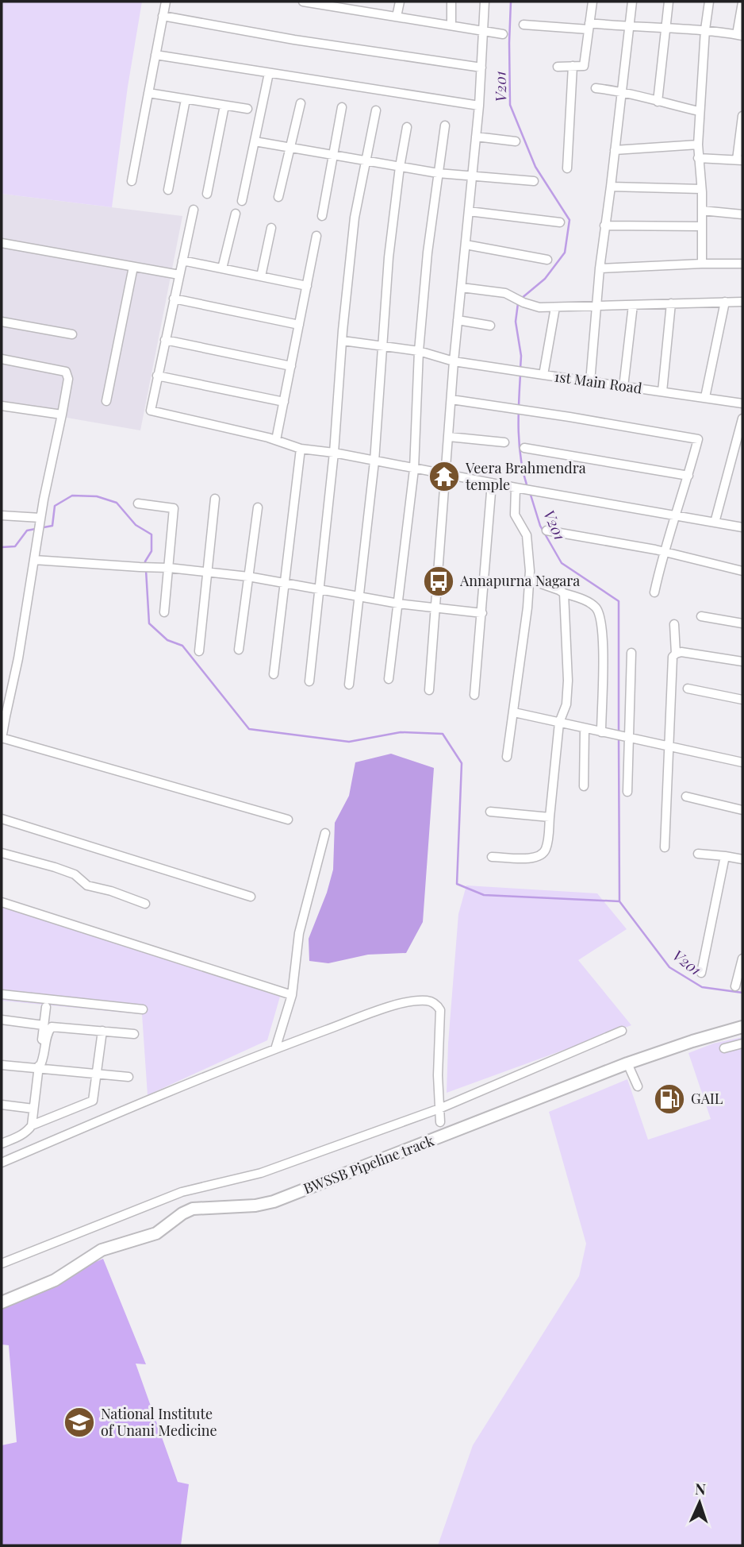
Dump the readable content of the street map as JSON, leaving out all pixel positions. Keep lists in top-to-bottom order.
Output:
{
  "streets": {
    "street": ["1st Main Road", "BWSSB Pipeline track"]
  },
  "water": ["V201"],
  "places": {
    "temple": ["Veera Brahmendra temple"],
    "bus stop": ["Annapurna Nagara"],
    "fuel station": ["GAIL"],
    "school or university": ["National Institute of Unani Medicine"]
  },
  "north": "top"
}
